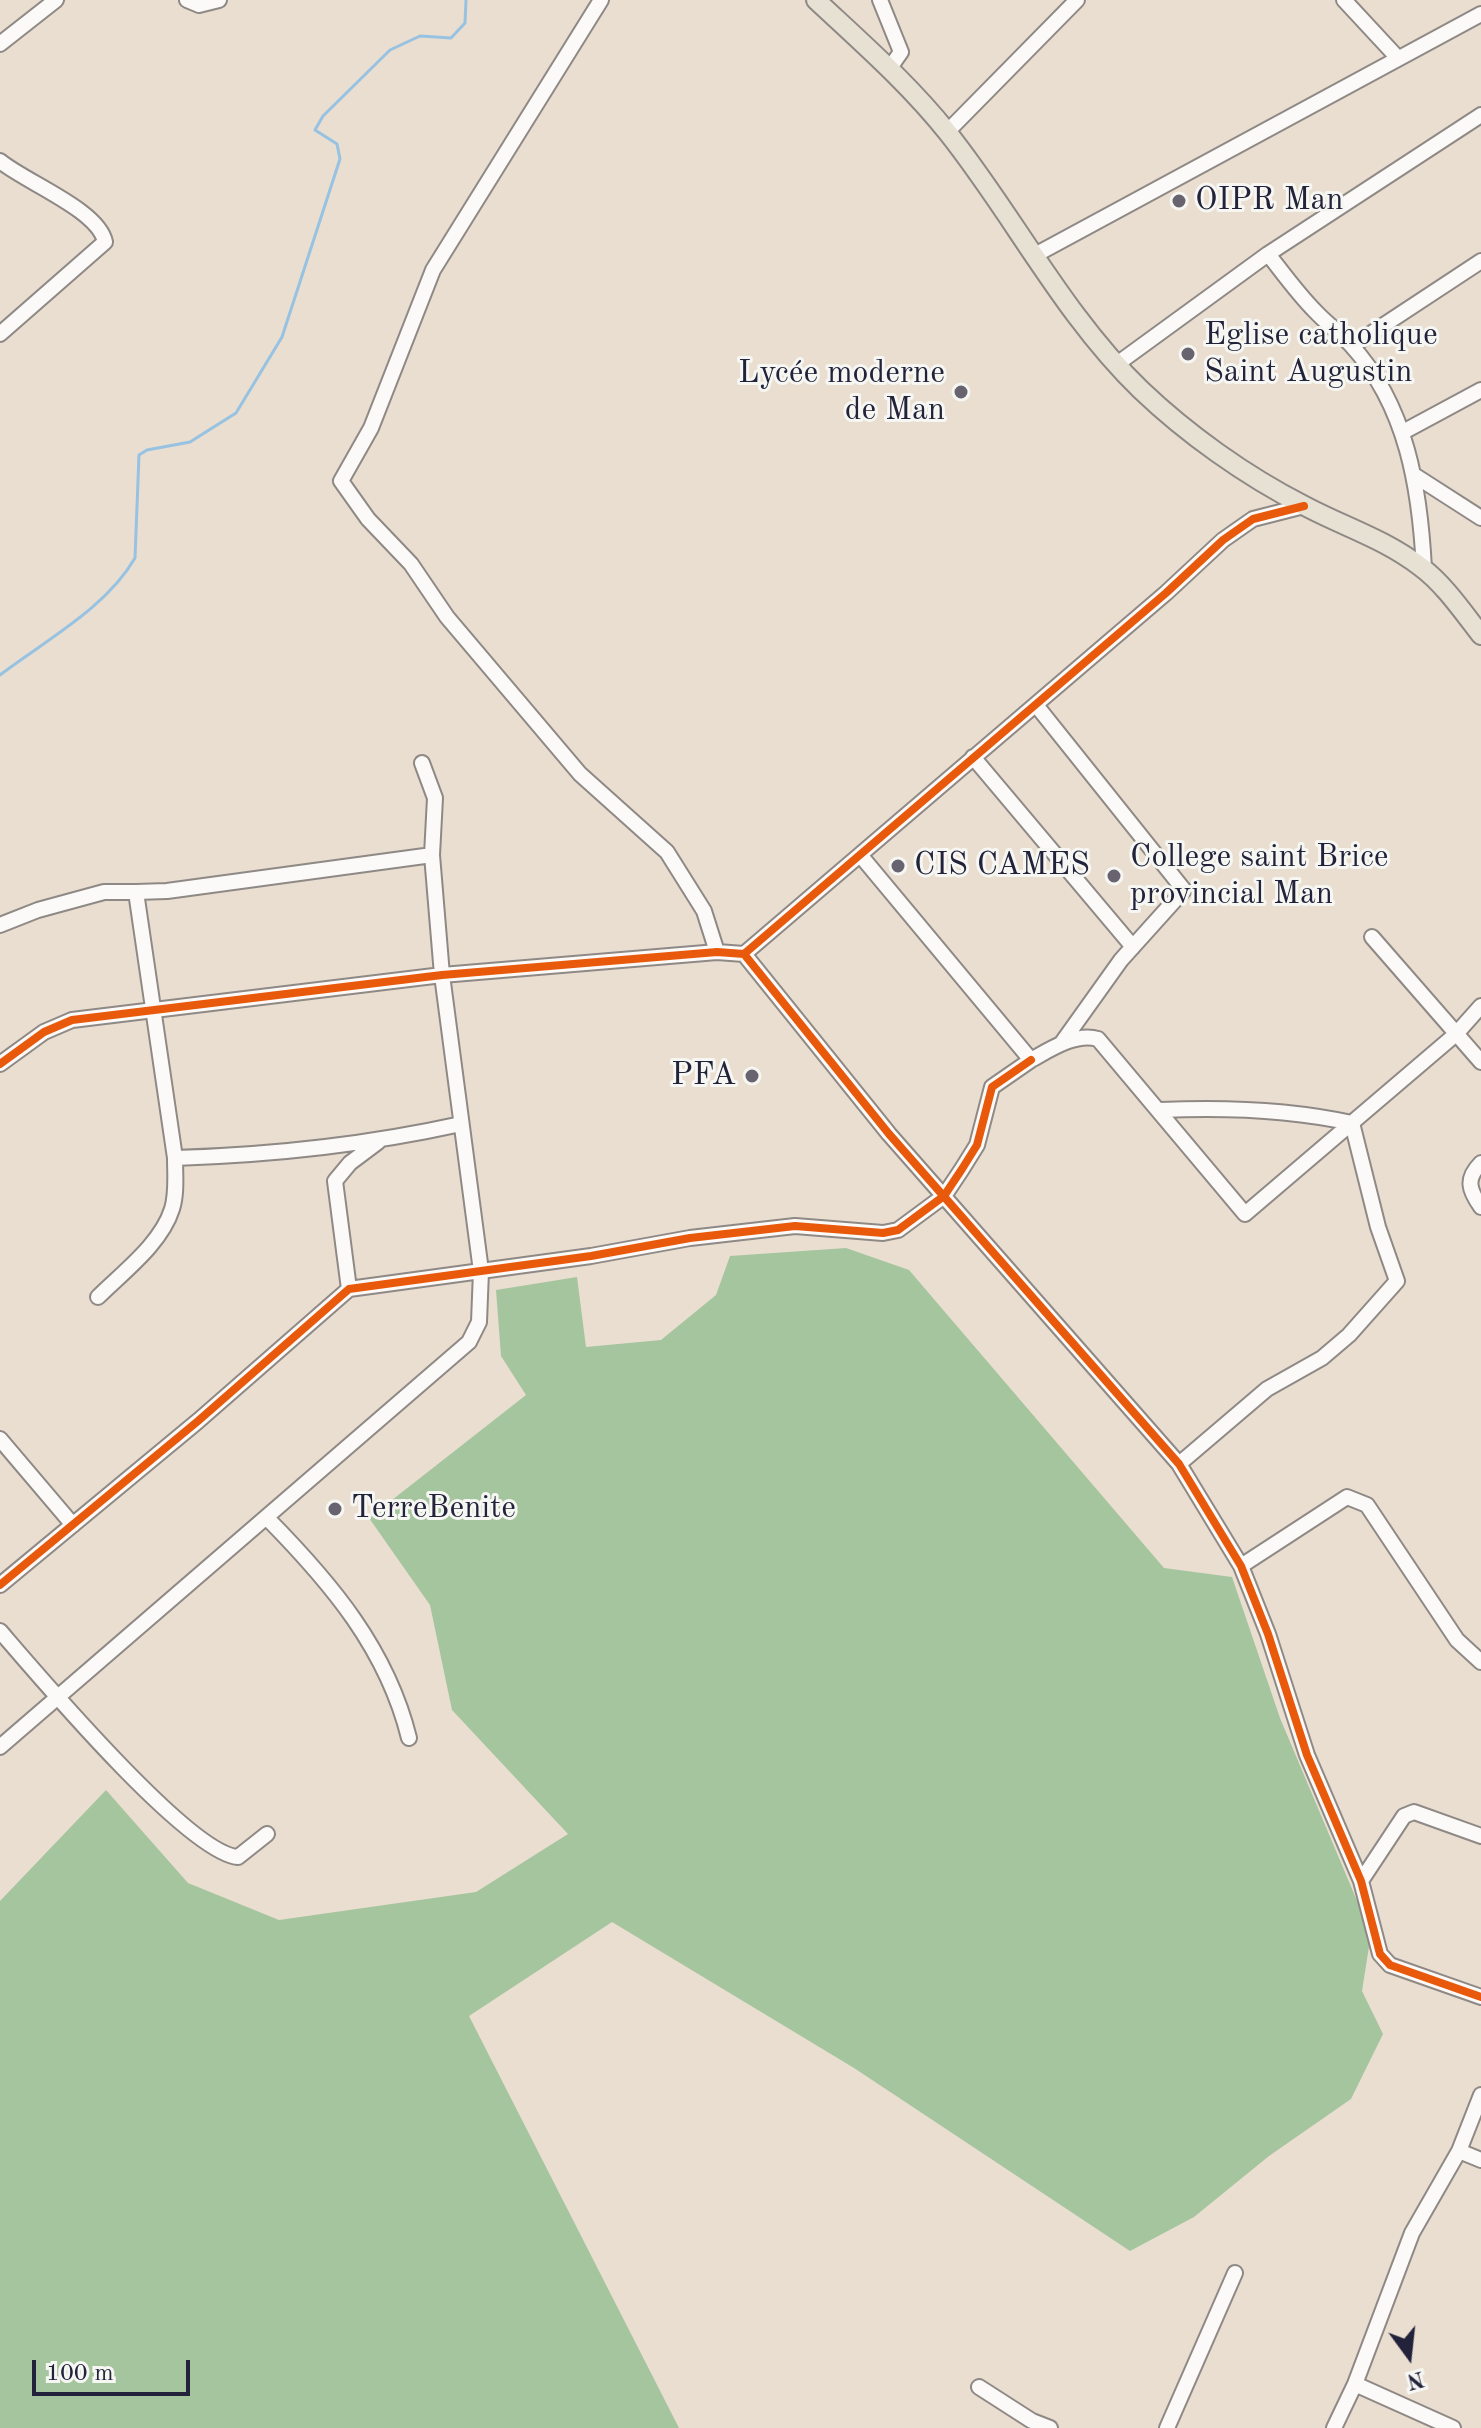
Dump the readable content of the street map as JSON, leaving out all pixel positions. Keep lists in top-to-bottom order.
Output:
{
  "places": [
    "OIPR Man",
    "Eglise catholique Saint Augustin",
    "Lycée moderne de Man",
    "CIS CAMES",
    "College saint Brice provincial Man",
    "PFA",
    "TerreBenite"
  ],
  "scale_bar": "100 m",
  "north": "bottom"
}
